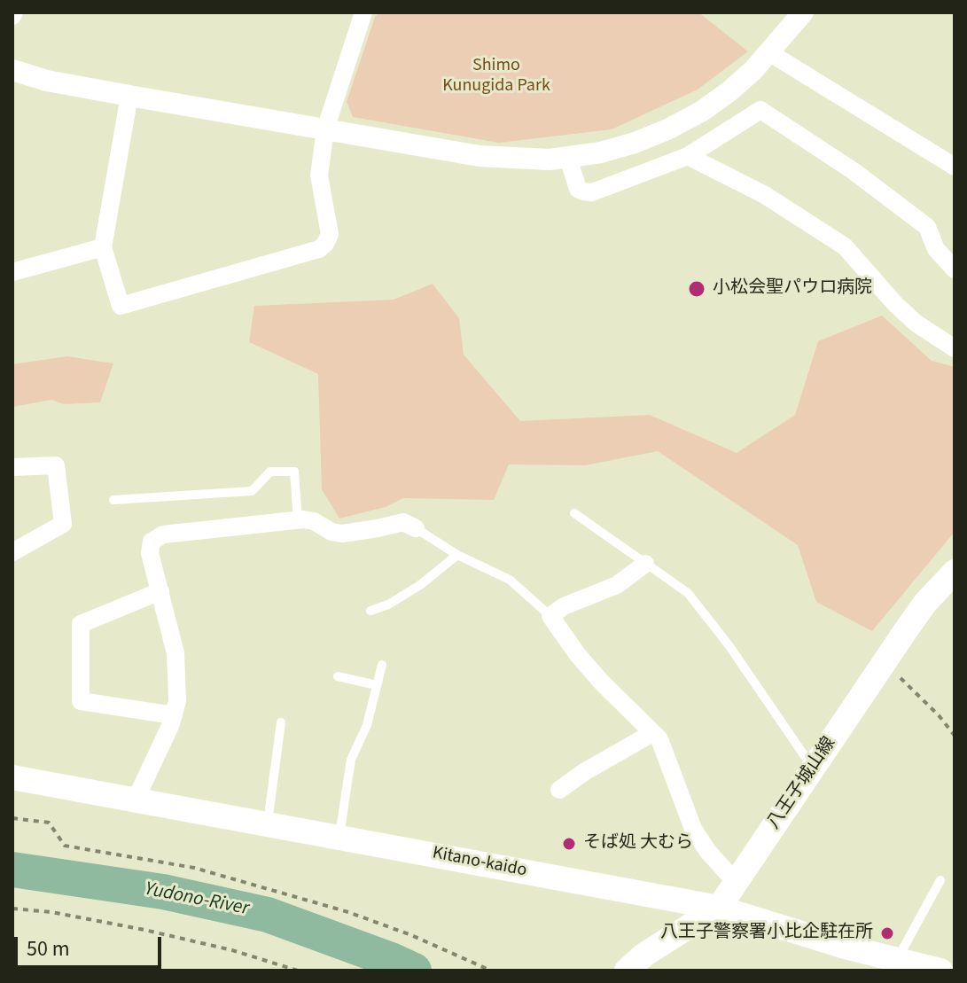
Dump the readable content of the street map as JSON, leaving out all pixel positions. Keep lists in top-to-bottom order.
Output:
{
  "streets": {
    "main road": ["八王子城山線", "Kitano-kaido"]
  },
  "crossings": [
    ["八王子城山線", "Kitano-kaido"]
  ],
  "water": ["Yudono-River"],
  "parks": ["Shimo Kunugida Park"],
  "places": ["小松会聖パウロ病院", "そば処 大むら", "八王子警察署小比企駐在所"],
  "scale_bar": "50 m"
}
